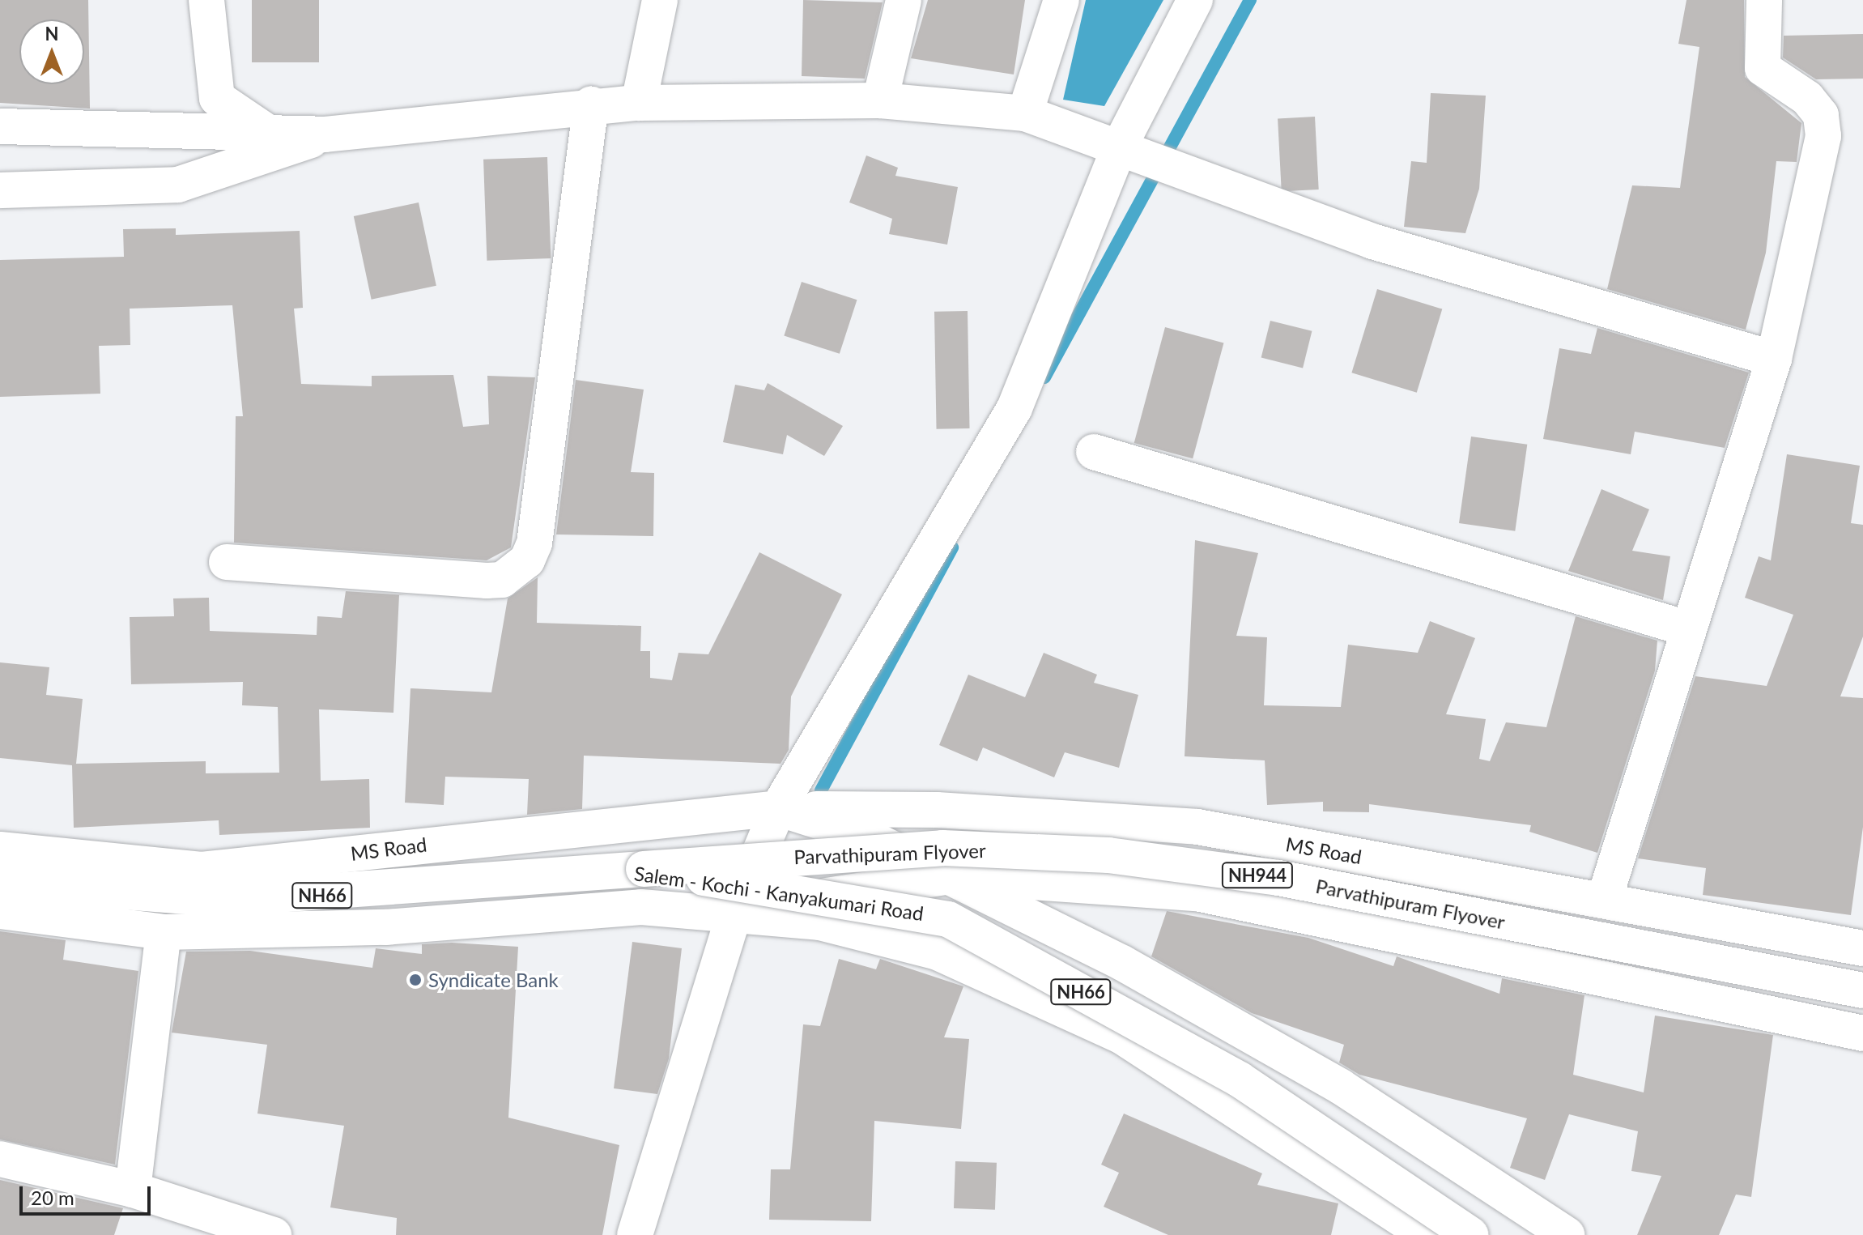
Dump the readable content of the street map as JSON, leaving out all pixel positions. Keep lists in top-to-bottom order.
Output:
{
  "streets": {
    "main road": [
      "MS Road",
      "Parvathipuram Flyover",
      "NH944",
      "Salem - Kochi - Kanyakumari Road",
      "NH66"
    ]
  },
  "crossings": [
    ["Parvathipuram Flyover", "Salem - Kochi - Kanyakumari Road"]
  ],
  "places": ["Syndicate Bank"],
  "scale_bar": "20 m",
  "north": "top"
}
